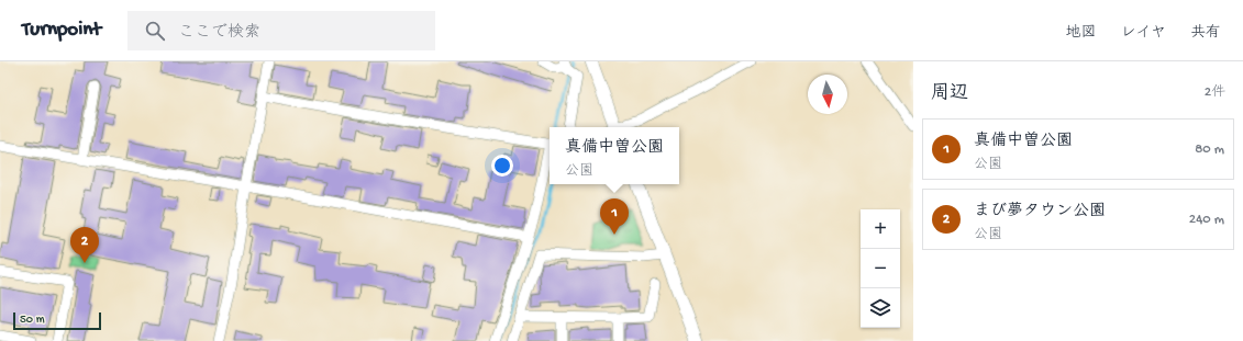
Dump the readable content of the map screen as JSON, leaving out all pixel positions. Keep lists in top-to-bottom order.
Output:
{
  "scale_bar": "50 m",
  "north": "bottom",
  "page": {
    "header": "Turnpoint",
    "search": "ここで検索",
    "nav": ["地図", "レイヤ", "共有"],
    "heading": ["周辺", "2件"],
    "list": [
      {
        "mark": "1",
        "name": "真備中曽公園",
        "note": "公園",
        "value": "80 m"
      },
      {
        "mark": "2",
        "name": "まび夢タウン公園",
        "note": "公園",
        "value": "240 m"
      }
    ],
    "popup": ["真備中曽公園", "公園"],
    "pins": ["1", "2"],
    "map_buttons": ["+", "−"],
    "scale": "50 m"
  }
}
